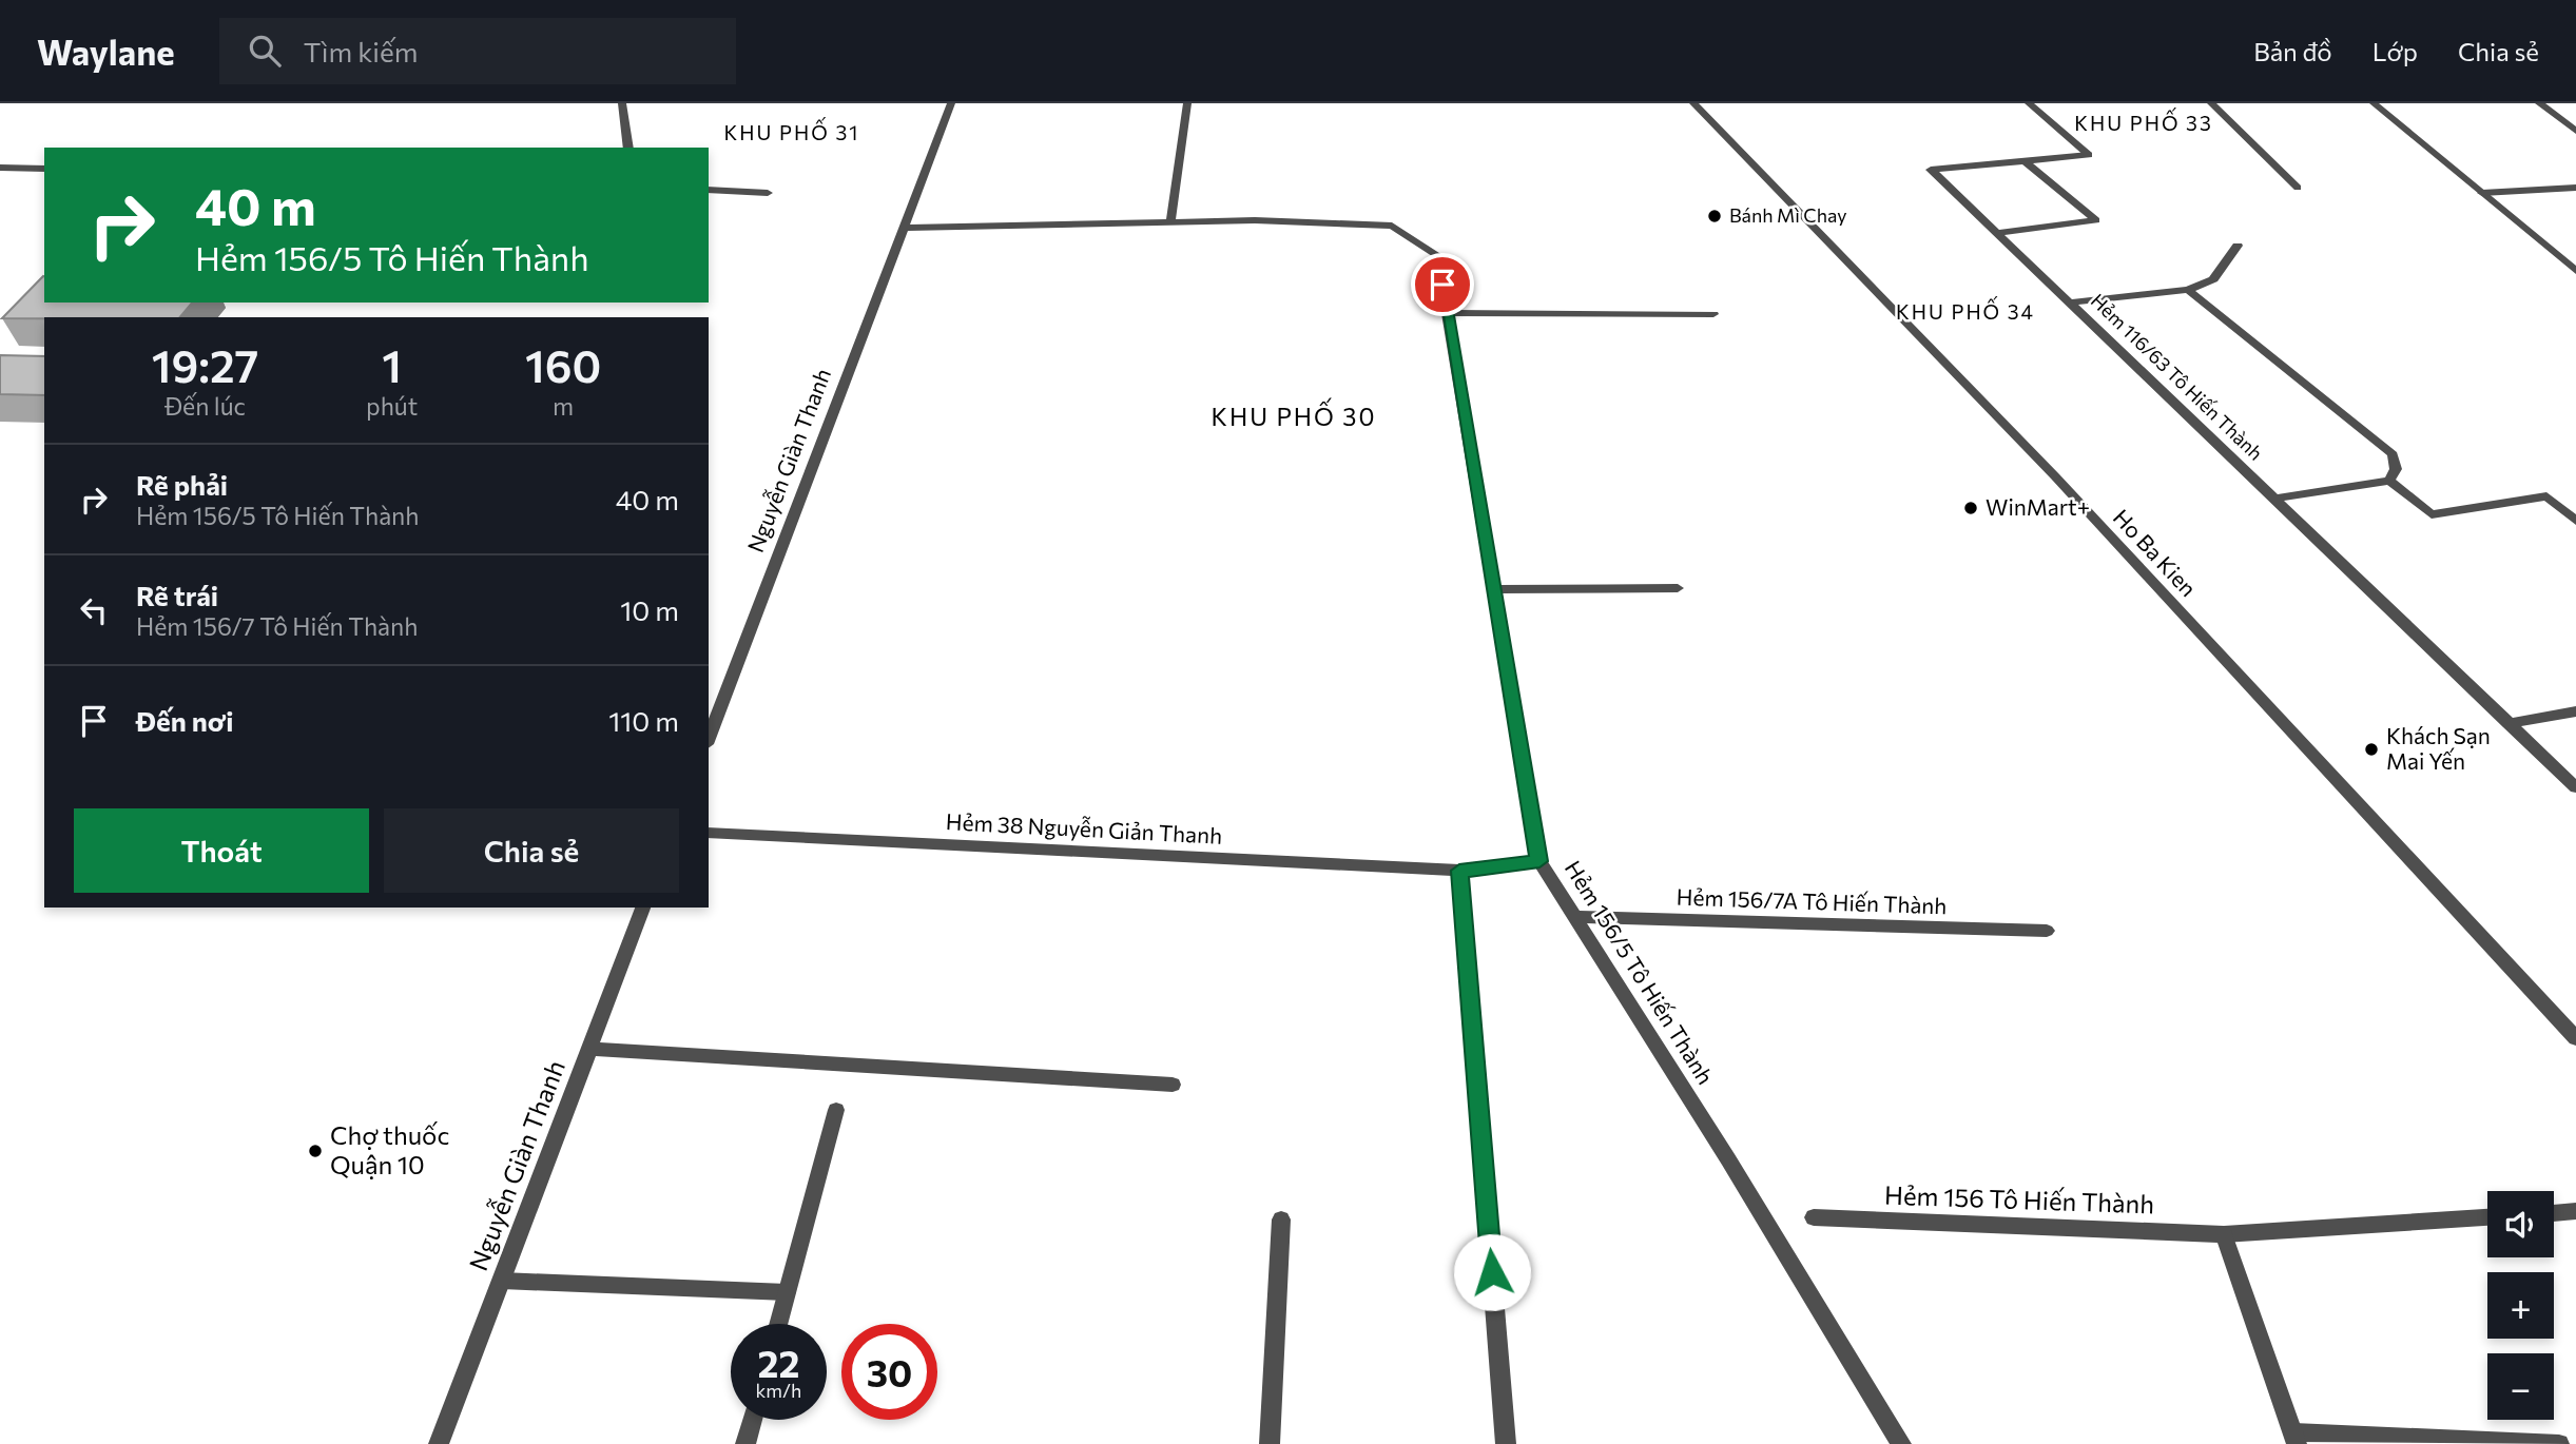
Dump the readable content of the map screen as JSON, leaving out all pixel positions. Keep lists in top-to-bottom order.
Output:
{
  "streets": {
    "street": [
      "Hẻm 116/63 Tô Hiến Thành",
      "Nguyễn Giàn Thanh",
      "Ho Ba Kien",
      "Hẻm 38 Nguyễn Giản Thanh",
      "Hẻm 156/7A Tô Hiến Thành",
      "Hẻm 156/5 Tô Hiến Thành",
      "Hẻm 156 Tô Hiến Thành"
    ]
  },
  "crossings": [
    ["Hẻm 38 Nguyễn Giản Thanh", "Hẻm 156/5 Tô Hiến Thành"],
    ["Hẻm 156/7A Tô Hiến Thành", "Hẻm 156/5 Tô Hiến Thành"]
  ],
  "districts": [
    "KHU PHỐ 33",
    "KHU PHỐ 31",
    "KHU PHỐ 34",
    "KHU PHỐ 30"
  ],
  "places": [
    "Bánh Mì Chay",
    "WinMart+",
    "Khách Sạn Mai Yến",
    "Chợ thuốc Quận 10"
  ],
  "page": {
    "header": "Waylane",
    "search": "Tìm kiếm",
    "nav": ["Bản đồ", "Lớp", "Chia sẻ"],
    "turn": ["40 m", "Hẻm 156/5 Tô Hiến Thành"],
    "eta": [
      "19:27",
      "Đến lúc",
      "1",
      "phút",
      "160",
      "m"
    ],
    "list": [
      {
        "name": "Rẽ phải",
        "note": "Hẻm 156/5 Tô Hiến Thành",
        "value": "40 m"
      },
      {
        "name": "Rẽ trái",
        "note": "Hẻm 156/7 Tô Hiến Thành",
        "value": "10 m"
      },
      {
        "name": "Đến nơi",
        "value": "110 m"
      }
    ],
    "buttons": ["Thoát", "Chia sẻ"],
    "map_buttons": ["+", "−"],
    "speed": "22 km/h",
    "limit": "30"
  }
}
